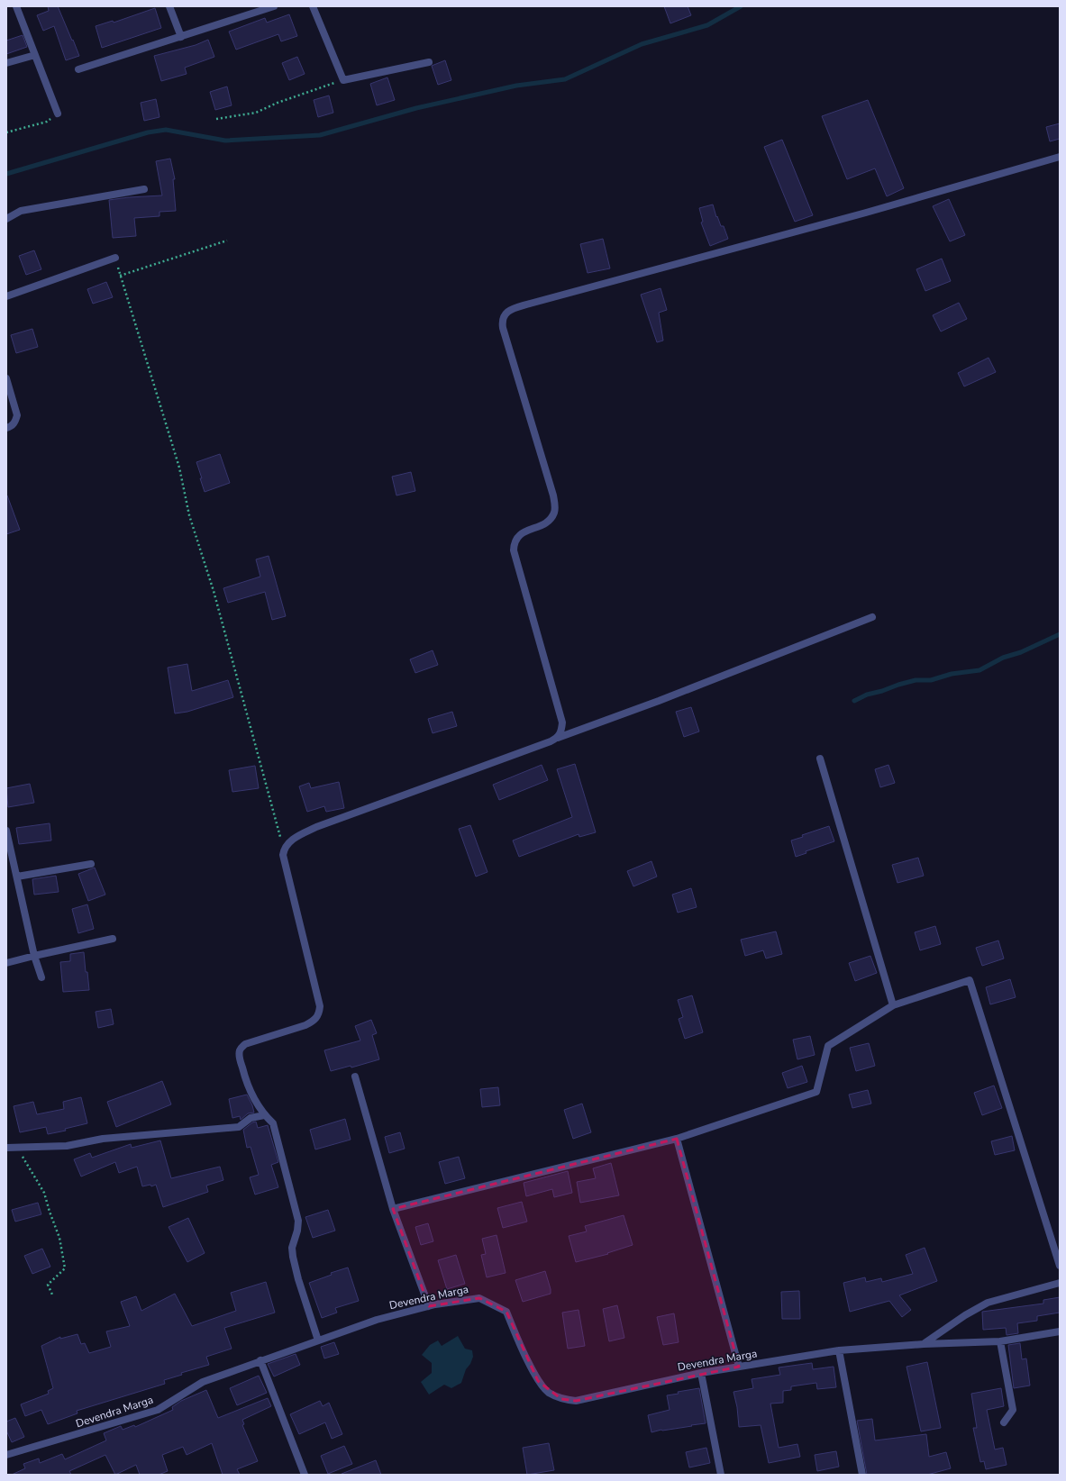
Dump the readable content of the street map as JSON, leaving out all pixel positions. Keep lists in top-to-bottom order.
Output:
{
  "streets": {
    "street": ["Devendra Marga"]
  }
}
